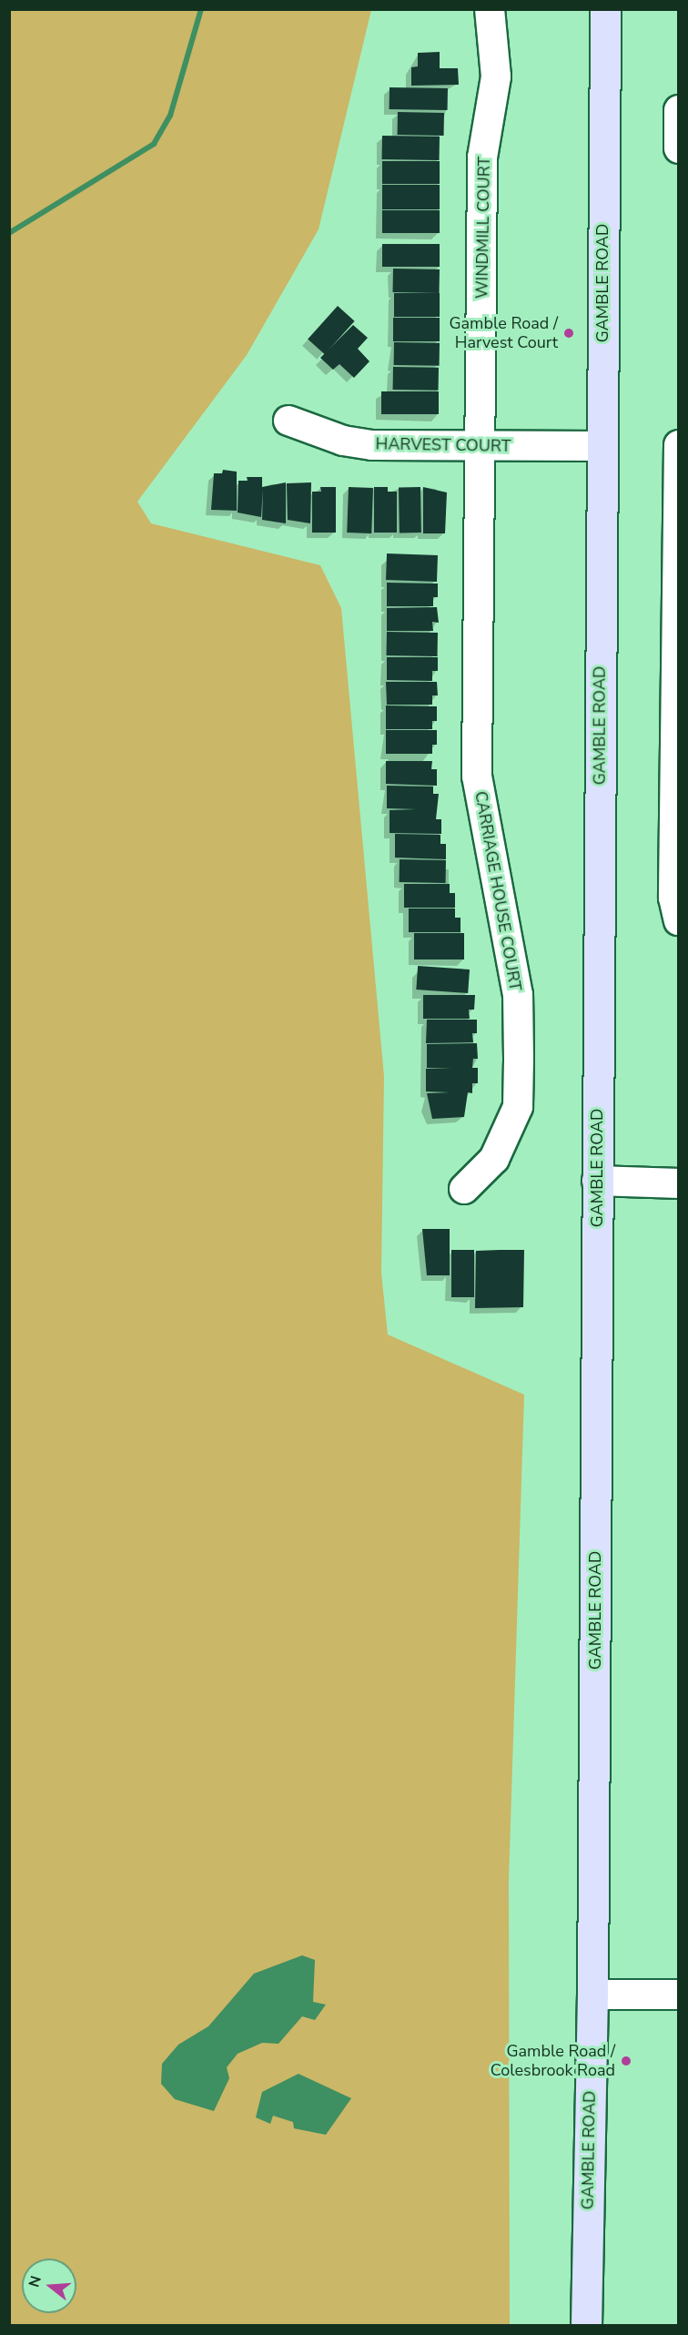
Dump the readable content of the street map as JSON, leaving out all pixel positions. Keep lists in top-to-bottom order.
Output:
{
  "streets": {
    "main road": ["GAMBLE ROAD"],
    "street": ["WINDMILL COURT", "HARVEST COURT", "CARRIAGE HOUSE COURT"]
  },
  "crossings": [
    ["WINDMILL COURT", "HARVEST COURT"],
    ["WINDMILL COURT", "CARRIAGE HOUSE COURT"],
    ["GAMBLE ROAD", "HARVEST COURT"],
    ["HARVEST COURT", "CARRIAGE HOUSE COURT"]
  ],
  "places": ["Gamble Road / Harvest Court", "Gamble Road / Colesbrook Road"],
  "north": "left"
}
